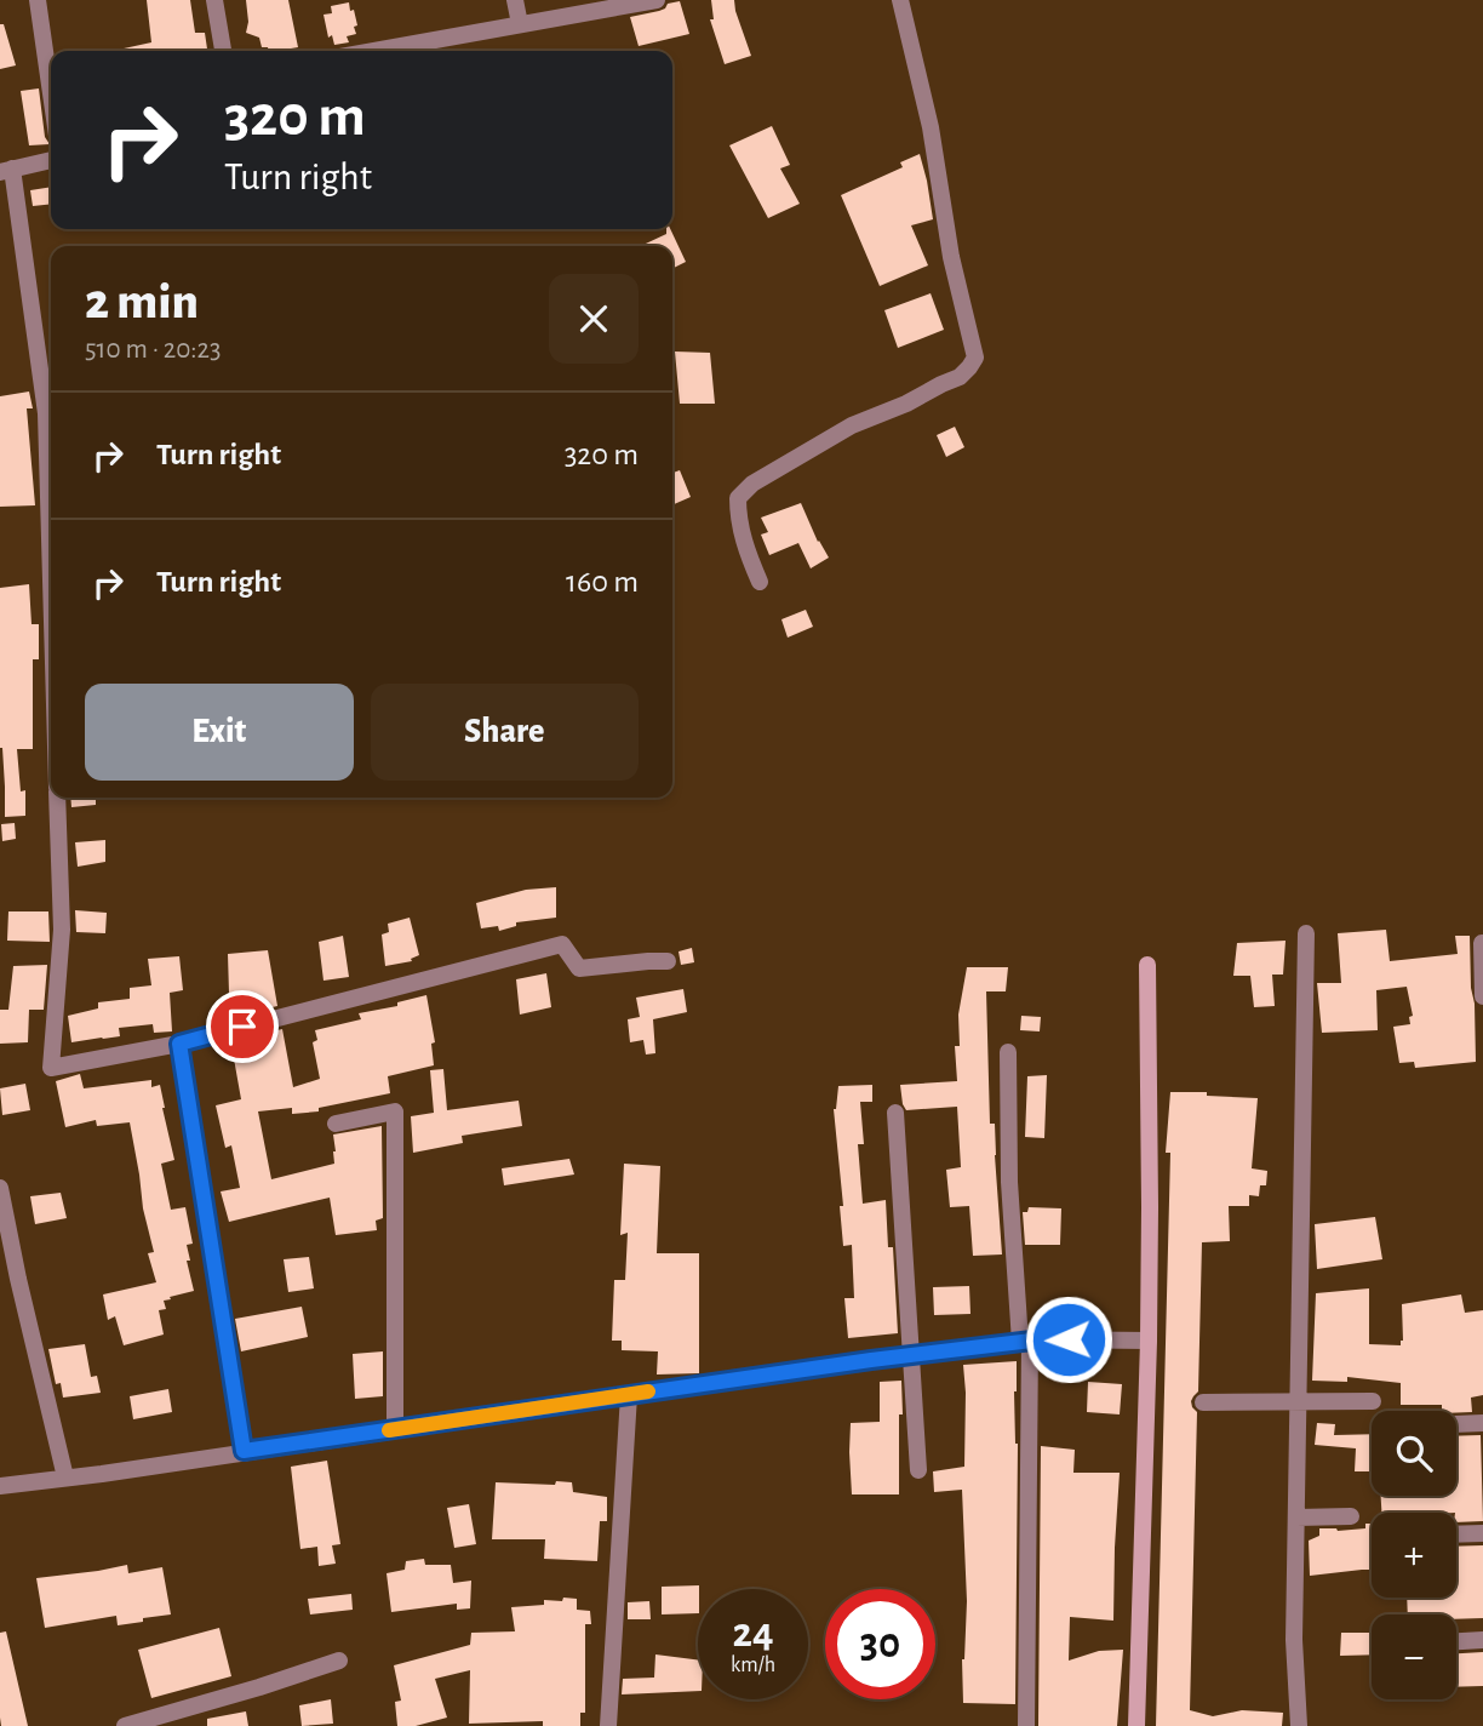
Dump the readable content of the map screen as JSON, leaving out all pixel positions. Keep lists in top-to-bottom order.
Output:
{
  "page": {
    "turn": ["320 m", "Turn right"],
    "heading": ["2 min", "510 m · 20:23"],
    "list": [
      {
        "name": "Turn right",
        "value": "320 m"
      },
      {
        "name": "Turn right",
        "value": "160 m"
      }
    ],
    "buttons": ["Exit", "Share"],
    "map_buttons": ["+", "−"],
    "speed": "24 km/h",
    "limit": "30"
  }
}
